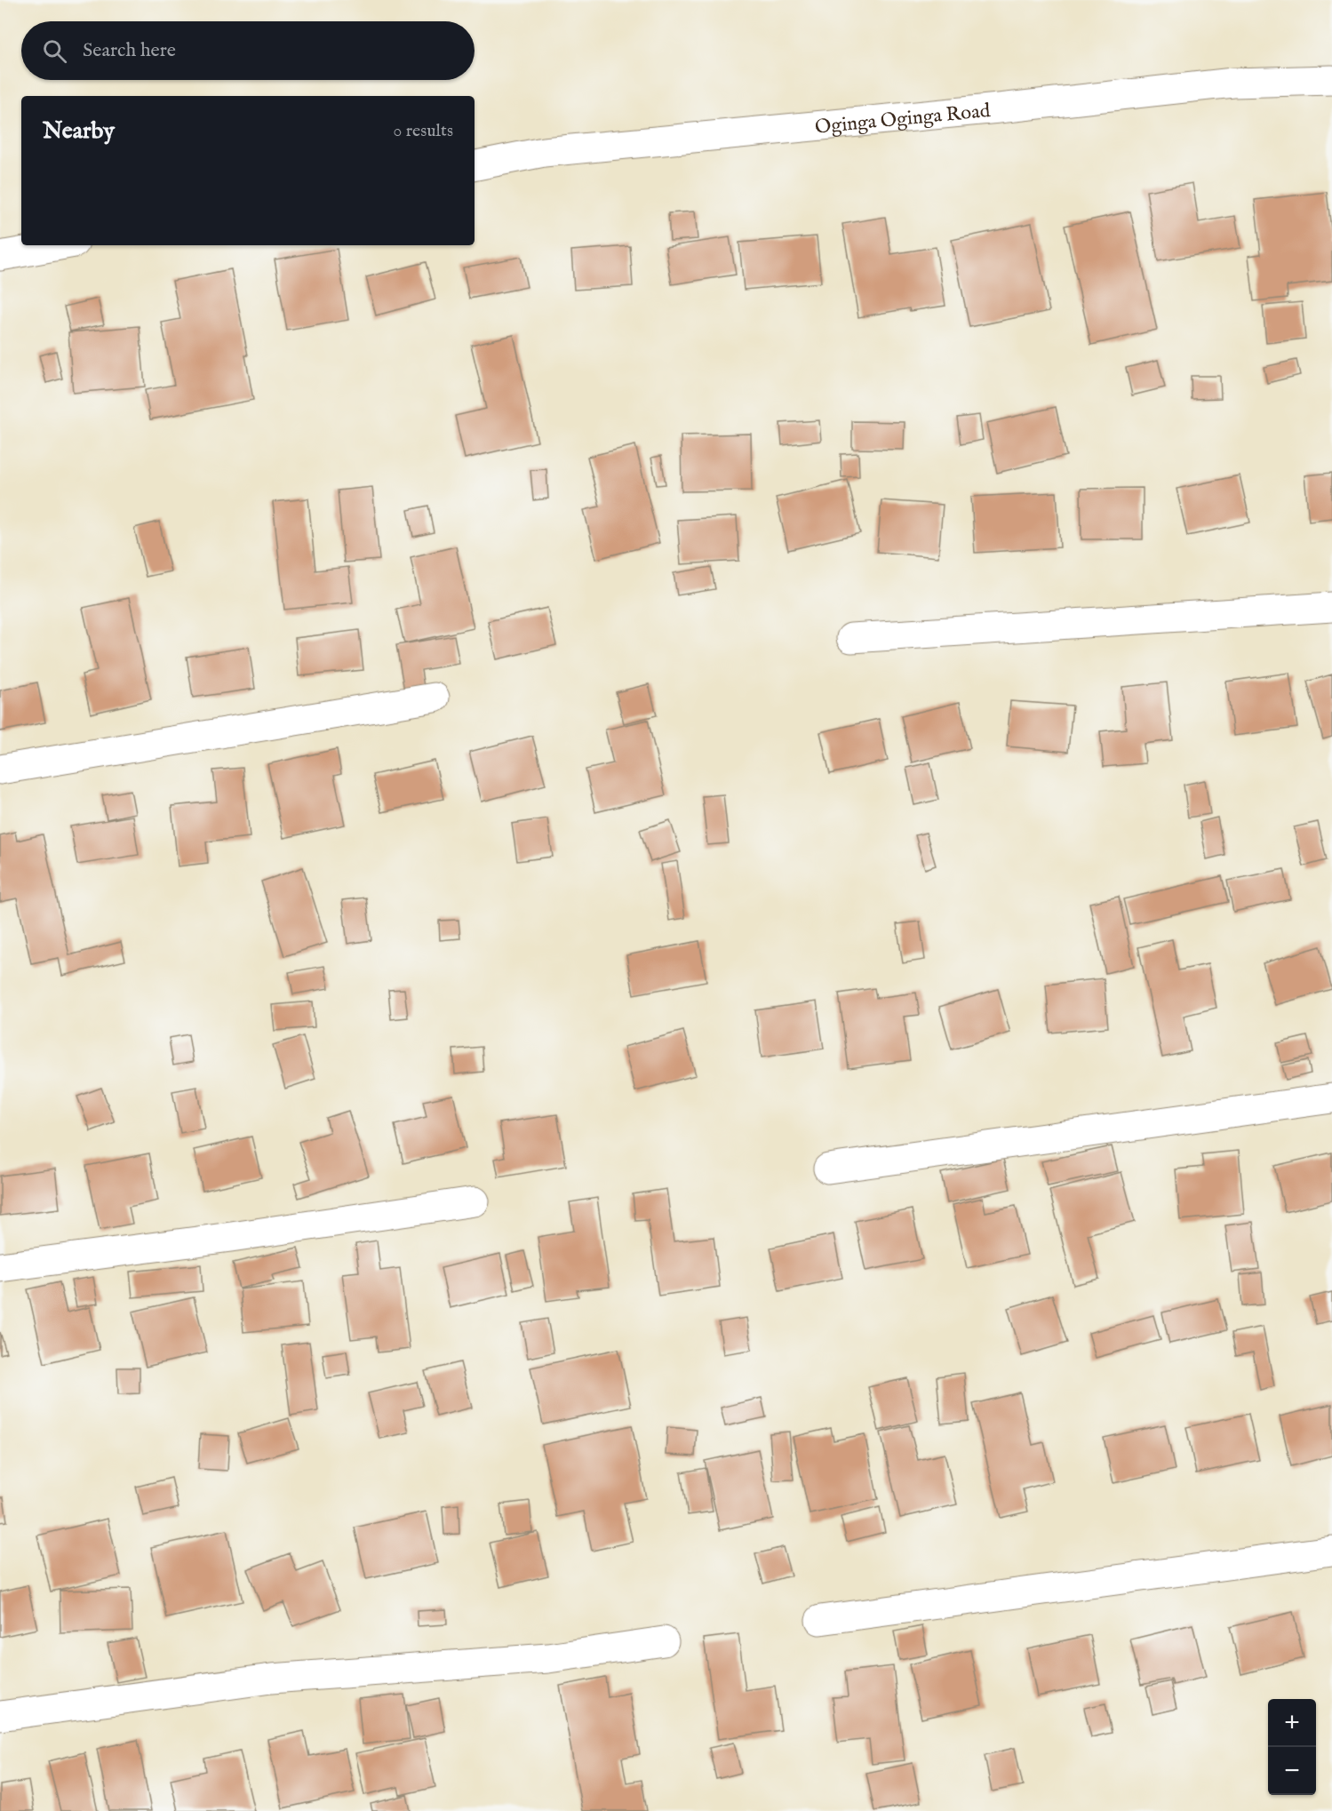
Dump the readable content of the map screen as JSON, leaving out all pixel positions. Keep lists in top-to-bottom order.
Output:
{
  "streets": {
    "street": ["Oginga Oginga Road"]
  },
  "page": {
    "search": "Search here",
    "heading": ["Nearby", "0 results"],
    "map_buttons": ["+", "−"]
  }
}
